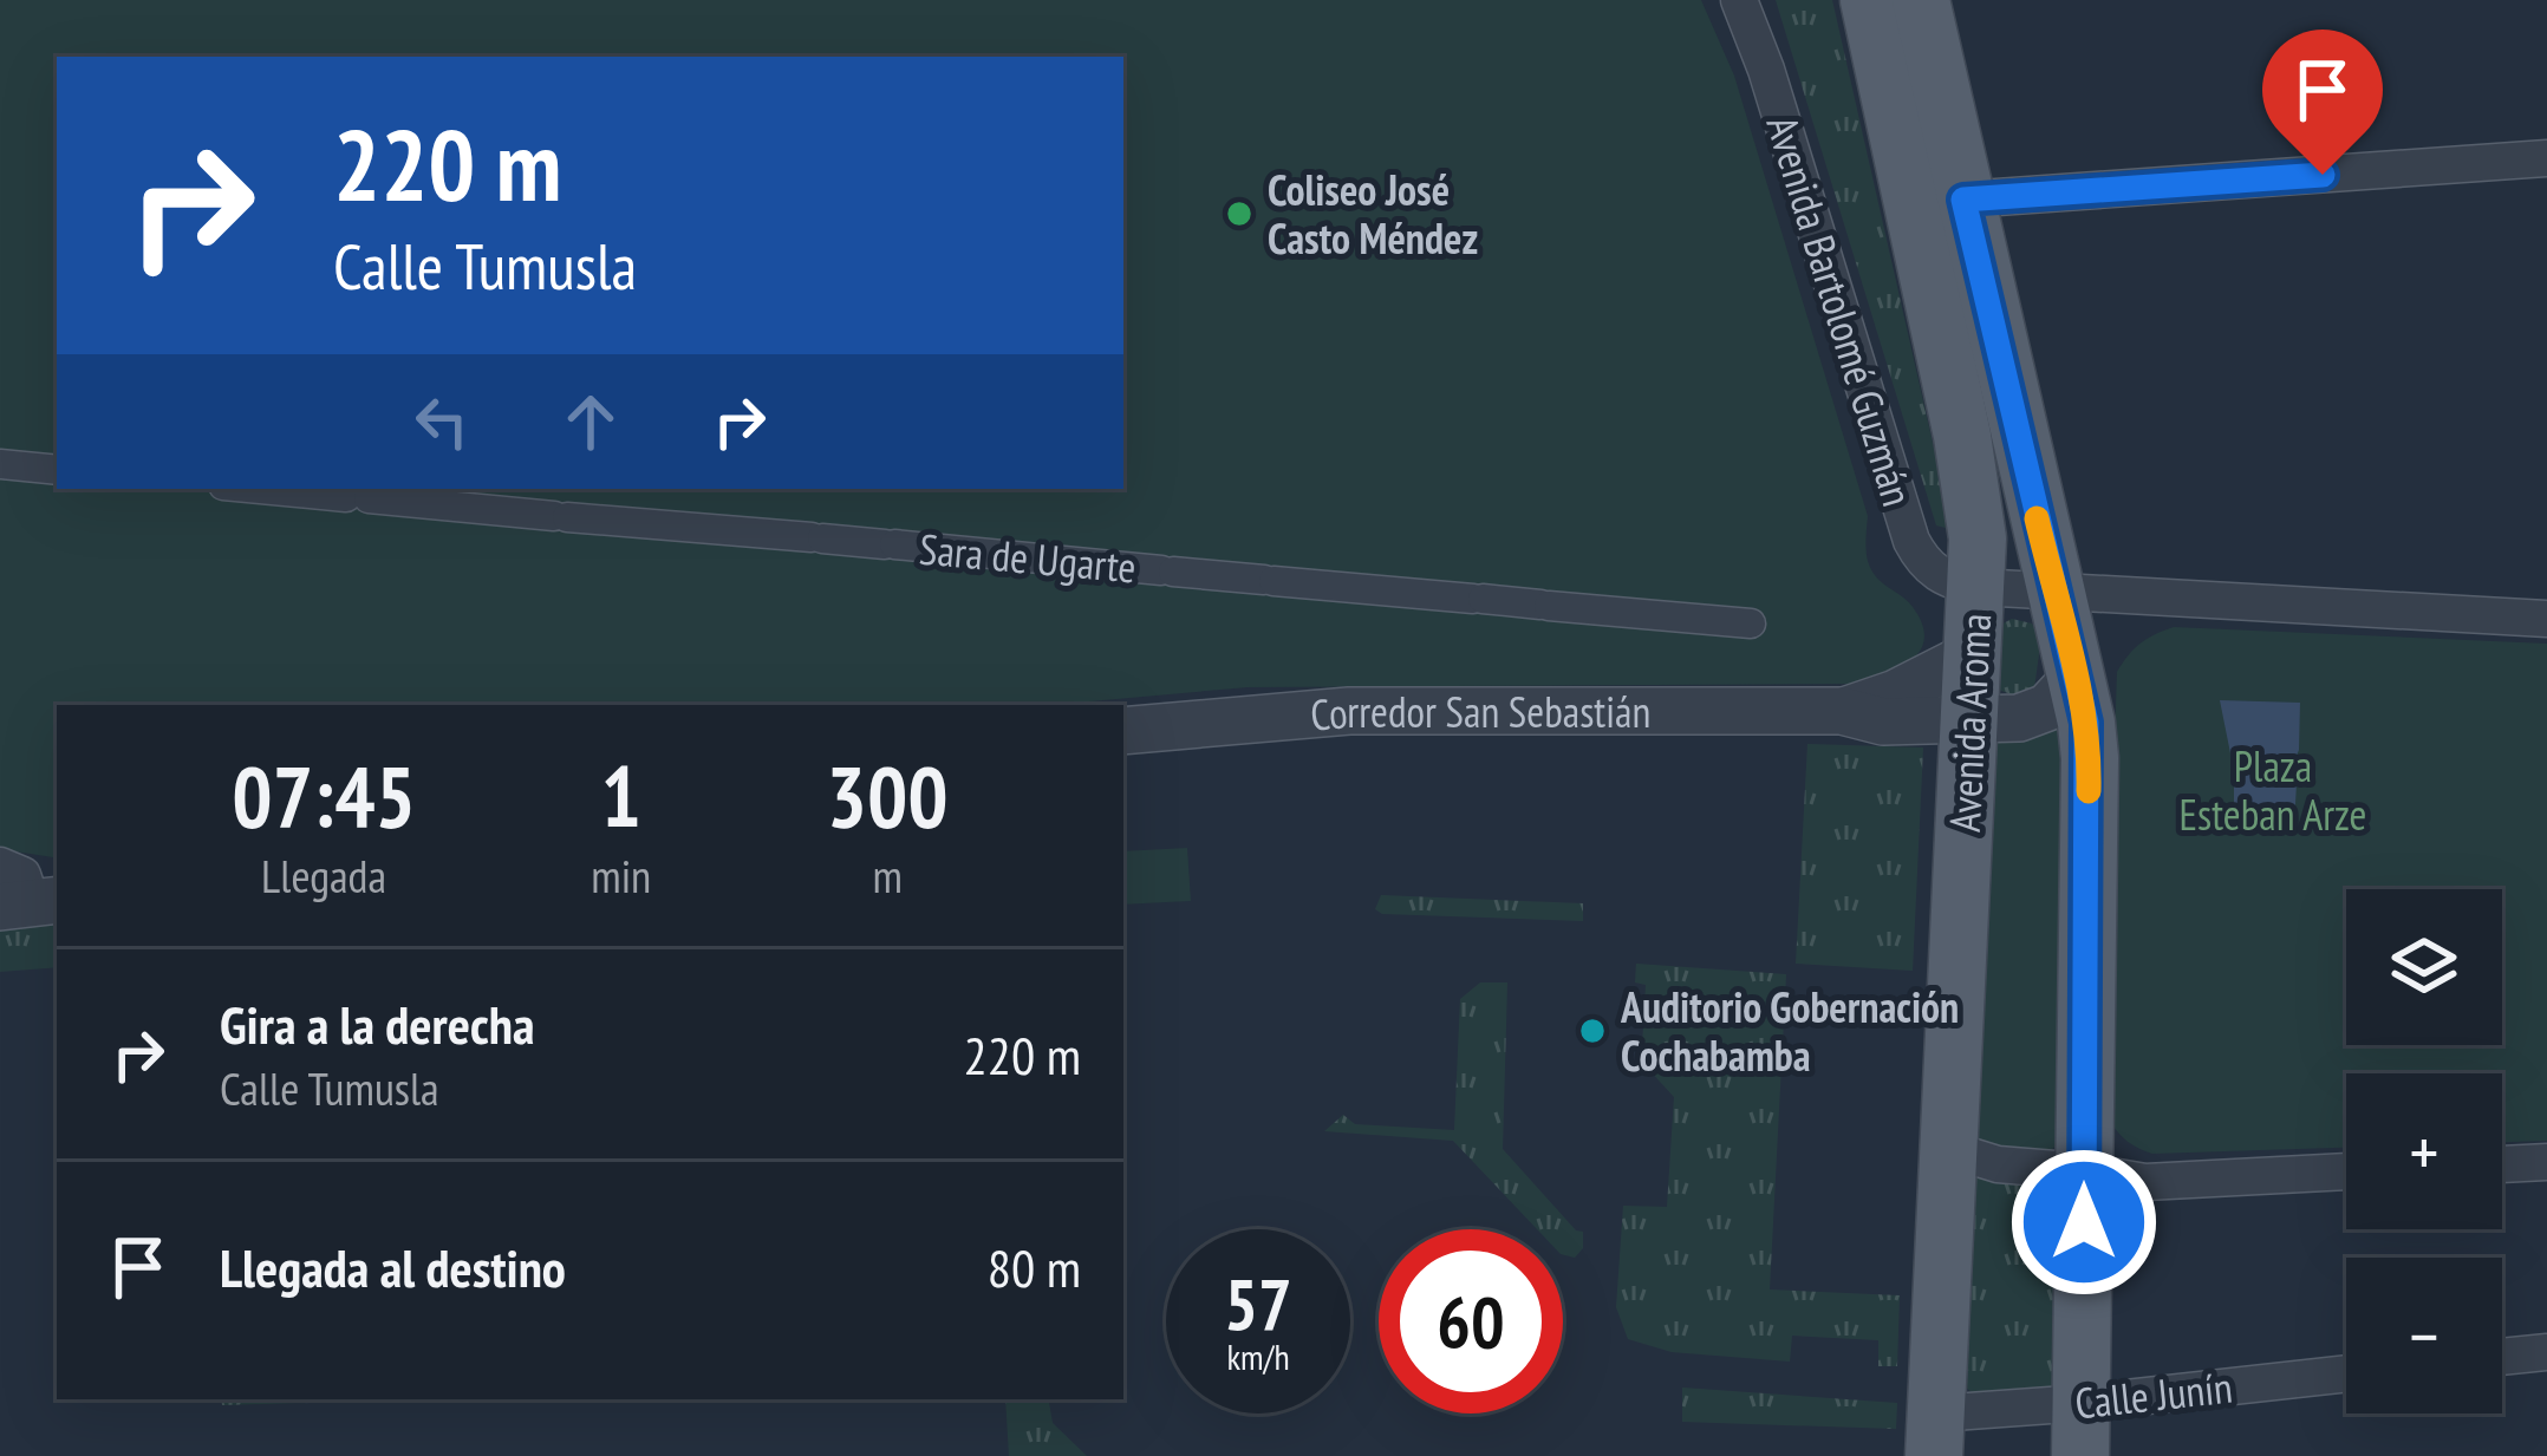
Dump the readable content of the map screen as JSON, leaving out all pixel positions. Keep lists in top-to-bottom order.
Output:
{
  "streets": {
    "main road": ["Avenida Aroma"],
    "street": [
      "Avenida Bartolomé Guzmán",
      "Sara de Ugarte",
      "Corredor San Sebastián",
      "Calle Junín"
    ]
  },
  "crossings": [
    ["Avenida Bartolomé Guzmán", "Avenida Aroma"],
    ["Corredor San Sebastián", "Avenida Aroma"],
    ["Avenida Aroma", "Calle Junín"]
  ],
  "parks": ["Plaza Esteban Arze"],
  "places": ["Coliseo José Casto Méndez", "Auditorio Gobernación Cochabamba"],
  "page": {
    "turn": ["220 m", "Calle Tumusla"],
    "eta": [
      "07:45",
      "Llegada",
      "1",
      "min",
      "300",
      "m"
    ],
    "map_buttons": ["+", "−"],
    "list": [
      {
        "name": "Gira a la derecha",
        "note": "Calle Tumusla",
        "value": "220 m"
      },
      {
        "name": "Llegada al destino",
        "value": "80 m"
      }
    ],
    "speed": "57 km/h",
    "limit": "60"
  }
}
